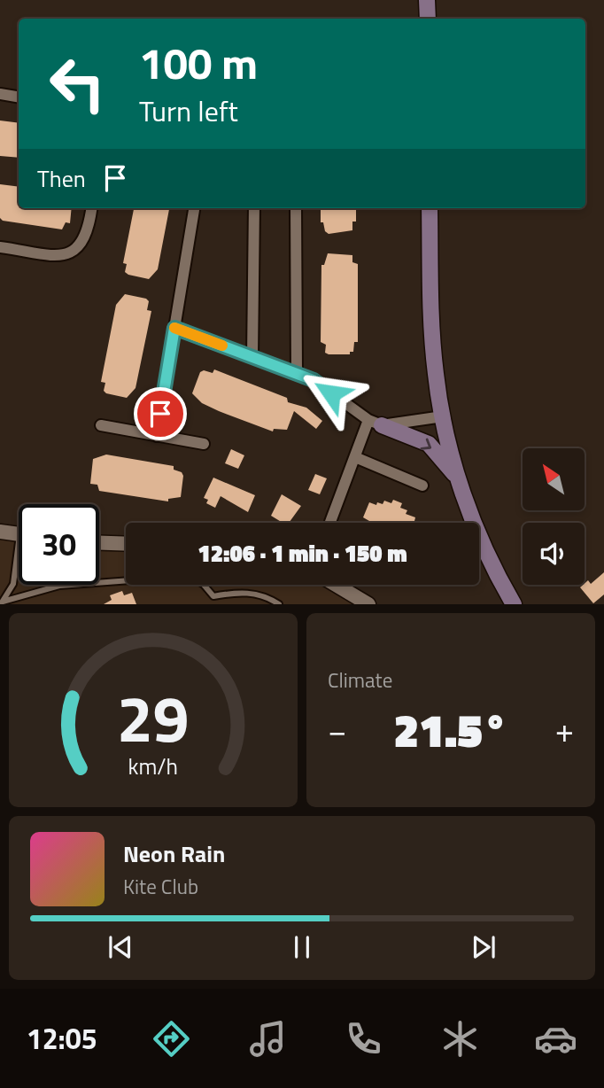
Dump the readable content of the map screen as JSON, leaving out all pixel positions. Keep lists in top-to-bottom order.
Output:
{
  "north": "top left",
  "page": {
    "turn": ["100 m", "Turn left"],
    "then": "Then",
    "limit": "30",
    "trip": "12:06 · 1 min · 150 m",
    "tile": "Climate",
    "heat": ["−", "21.5°", "+"],
    "song": ["Neon Rain", "Kite Club"],
    "tabs": "12:05",
    "gauge": ["29", "km/h"]
  }
}
